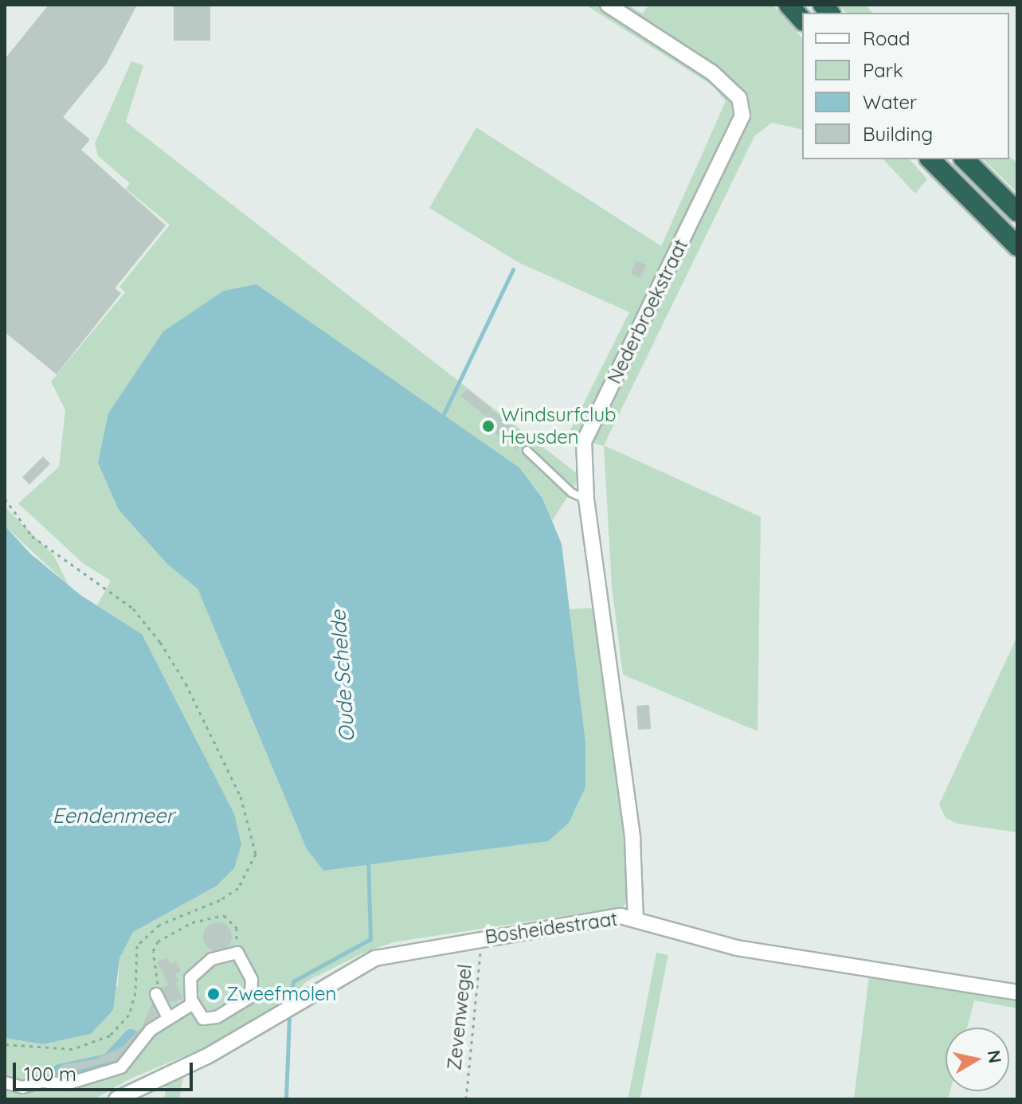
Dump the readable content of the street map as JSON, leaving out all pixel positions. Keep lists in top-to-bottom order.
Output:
{
  "streets": {
    "street": ["Nederbroekstraat", "Bosheidestraat"],
    "path": ["Zevenwegel"]
  },
  "crossings": [
    ["Nederbroekstraat", "Bosheidestraat"],
    ["Bosheidestraat", "Zevenwegel"]
  ],
  "water": ["Oude Schelde", "Eendenmeer"],
  "places": ["Windsurfclub Heusden", "Zweefmolen"],
  "legend": [
    "Road",
    "Park",
    "Water",
    "Building"
  ],
  "scale_bar": "100 m",
  "north": "right"
}
